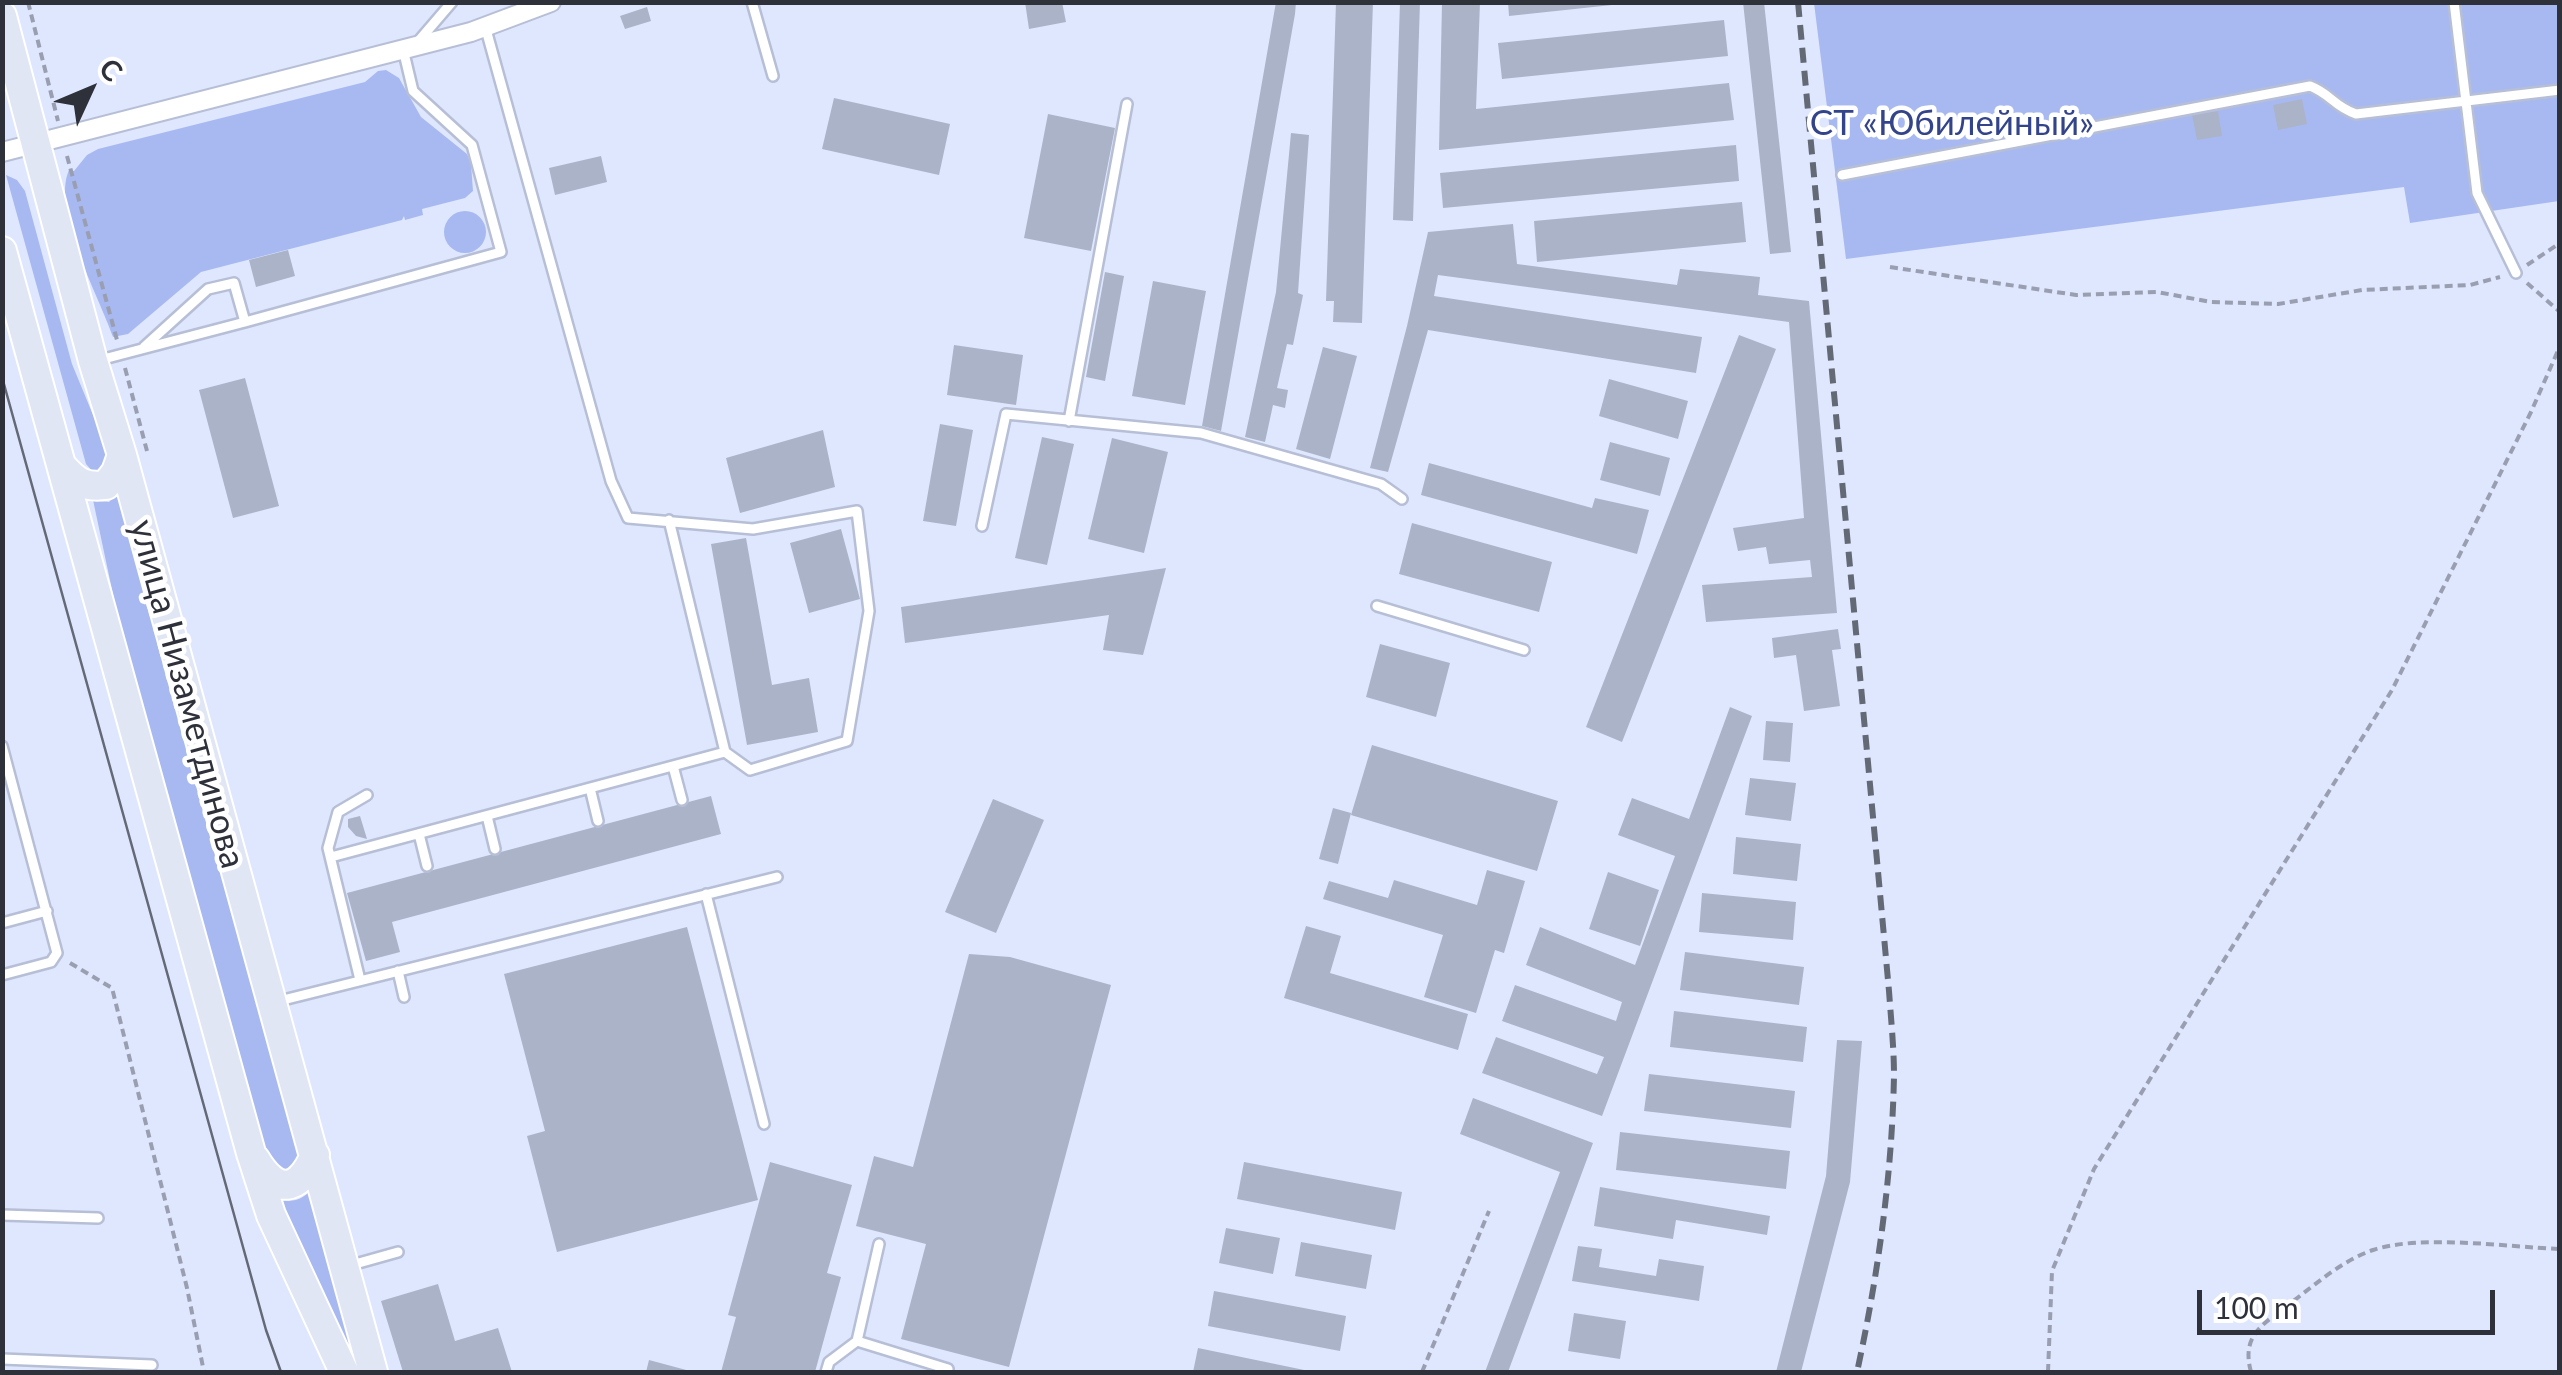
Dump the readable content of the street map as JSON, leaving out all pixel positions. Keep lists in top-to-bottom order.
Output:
{
  "streets": {
    "main road": ["улица Низаметдинова"]
  },
  "parks": ["СТ «Юбилейный»"],
  "scale_bar": "100 m",
  "north": "top right"
}
